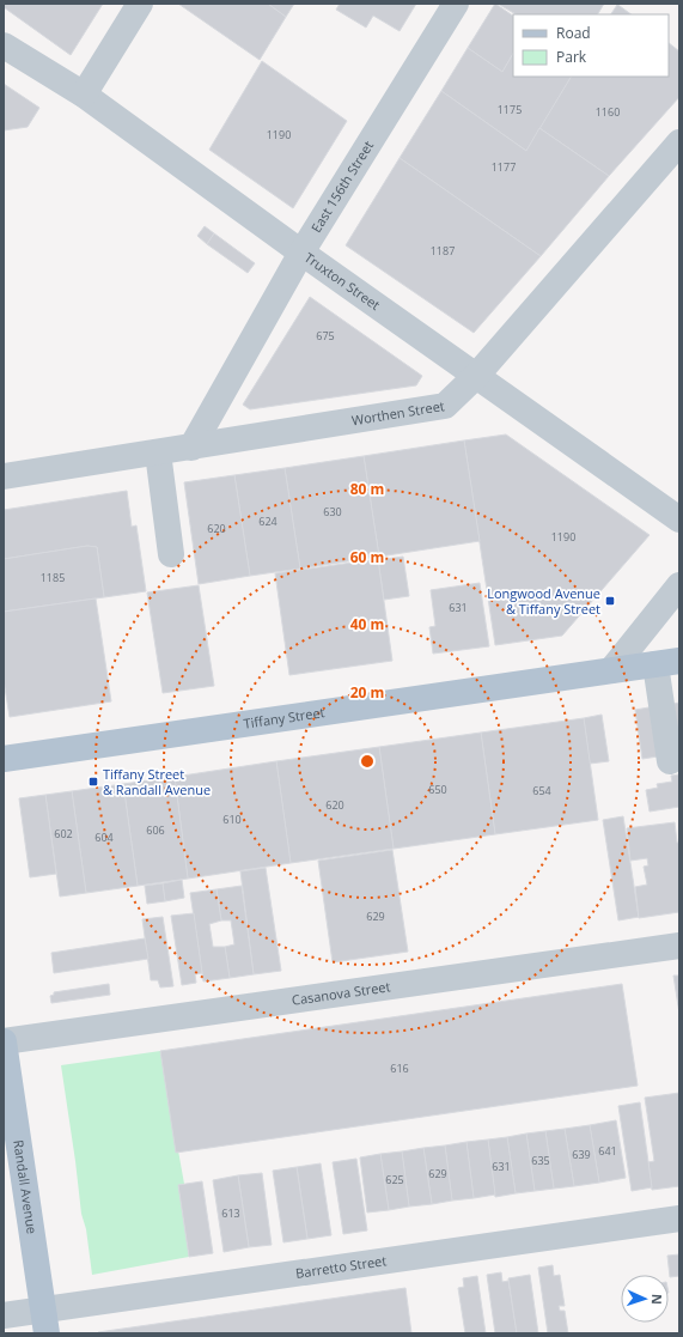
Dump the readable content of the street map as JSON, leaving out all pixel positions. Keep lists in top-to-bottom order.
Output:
{
  "streets": {
    "main road": ["Tiffany Street", "Randall Avenue"],
    "street": [
      "East 156th Street",
      "Truxton Street",
      "Worthen Street",
      "Casanova Street",
      "Barretto Street"
    ]
  },
  "crossings": [
    ["East 156th Street", "Truxton Street"],
    ["East 156th Street", "Worthen Street"],
    ["Truxton Street", "Worthen Street"],
    ["Casanova Street", "Randall Avenue"],
    ["Randall Avenue", "Barretto Street"]
  ],
  "places": {
    "transit": ["Longwood Avenue & Tiffany Street", "Tiffany Street & Randall Avenue"]
  },
  "house_numbers": [
    "1175",
    "1160",
    "1190",
    "1177",
    "1187",
    "675",
    "630",
    "624",
    "620",
    "1190",
    "1185",
    "631",
    "650",
    "654",
    "620",
    "610",
    "606",
    "602",
    "604",
    "629",
    "616",
    "641",
    "639",
    "635",
    "631",
    "629",
    "625",
    "613"
  ],
  "legend": ["Road", "Park"],
  "north": "right",
  "rings": [
    "80 m",
    "60 m",
    "40 m",
    "20 m"
  ]
}
